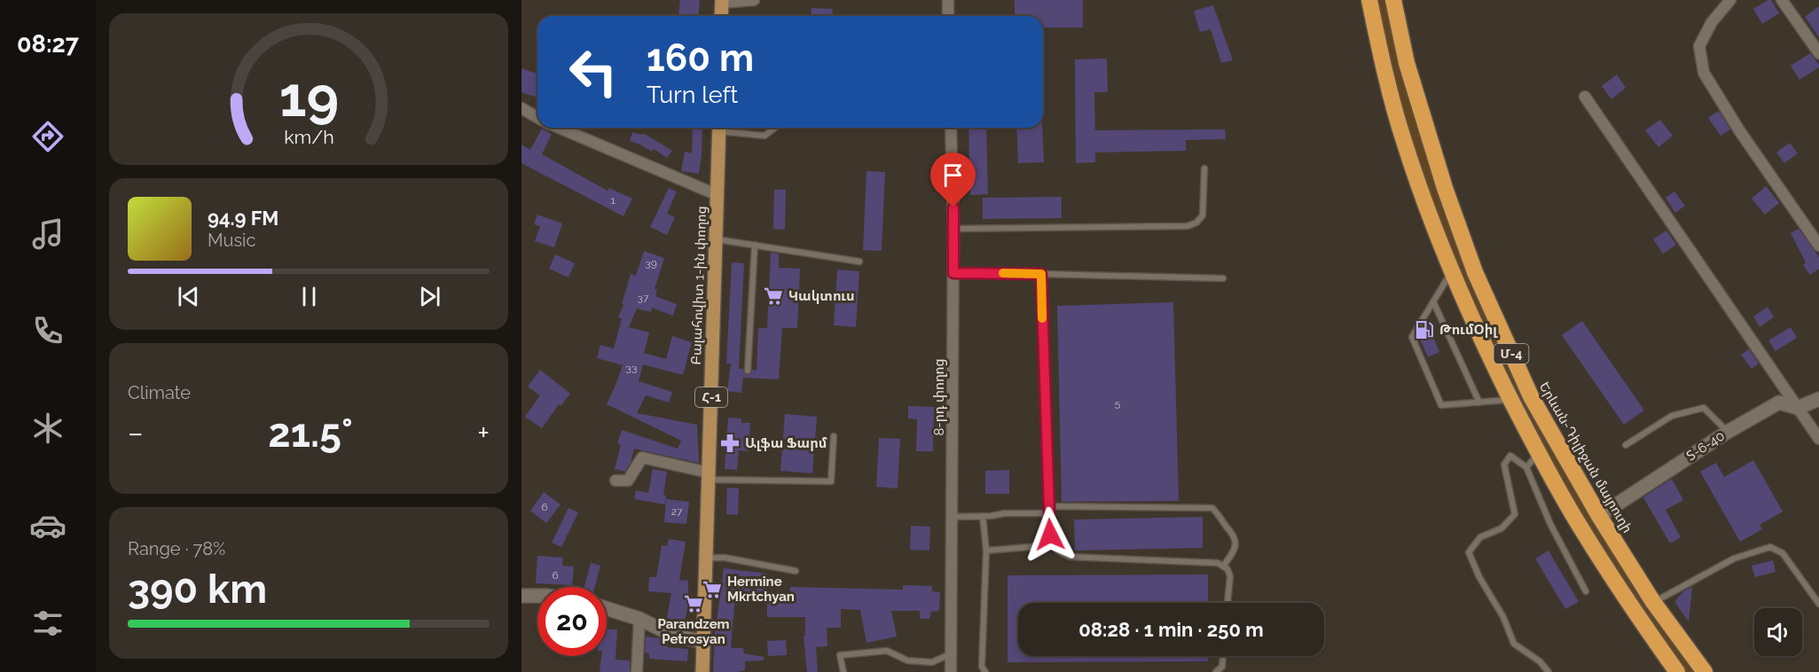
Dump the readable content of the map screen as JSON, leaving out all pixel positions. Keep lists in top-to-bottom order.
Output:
{
  "streets": {
    "highway": ["Մ-4", "Երևան-Դիլիջան մայրուղի"],
    "main road": ["Բալահովիտ 1-ին փողոց", "Հ-1"],
    "street": ["8-րդ փողոց", "Տ-6-40"]
  },
  "crossings": [
    ["Տ-6-40", "Երևան-Դիլիջան մայրուղի"]
  ],
  "places": {
    "supermarket": ["Կակտուս", "Hermine Mkrtchyan", "Parandzem Petrosyan"],
    "fuel station": ["ԹումՕիլ"],
    "pharmacy": ["Ալֆա Ֆարմ"]
  },
  "house_numbers": [
    "1",
    "39",
    "37",
    "33",
    "5",
    "6",
    "27",
    "6"
  ],
  "page": {
    "tabs": "08:27",
    "turn": ["160 m", "Turn left"],
    "song": ["94.9 FM", "Music"],
    "tile": [
      "Climate",
      ["Range · 78%", "390 km"]
    ],
    "heat": ["−", "21.5°", "+"],
    "limit": "20",
    "trip": "08:28 · 1 min · 250 m",
    "gauge": ["19", "km/h"]
  }
}
